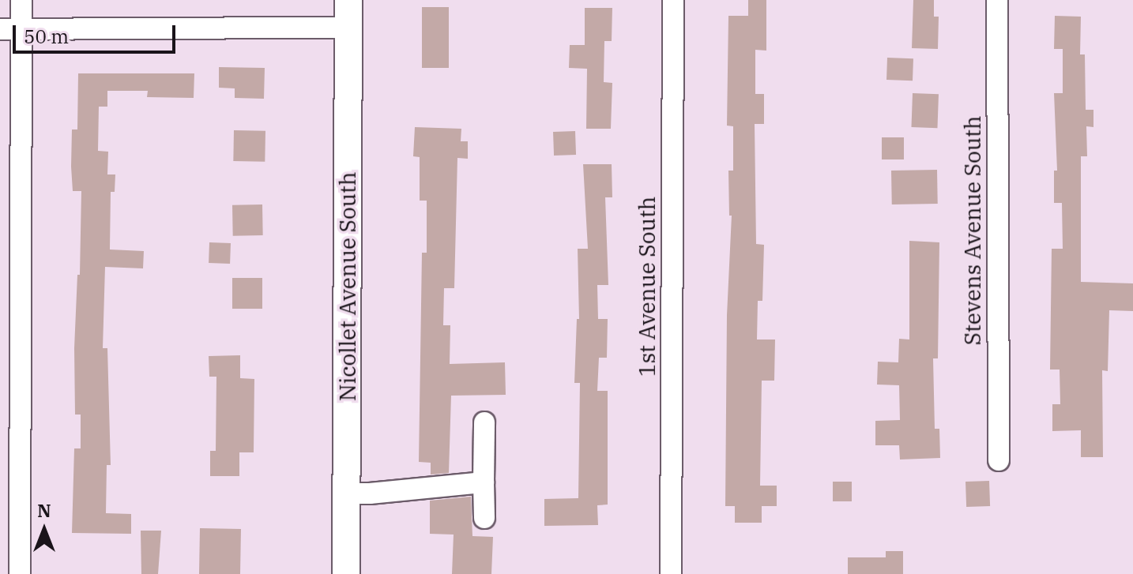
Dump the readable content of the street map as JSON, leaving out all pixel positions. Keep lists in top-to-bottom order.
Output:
{
  "streets": {
    "main road": ["Nicollet Avenue South"],
    "street": ["Stevens Avenue South", "1st Avenue South"]
  },
  "scale_bar": "50 m",
  "north": "top"
}
